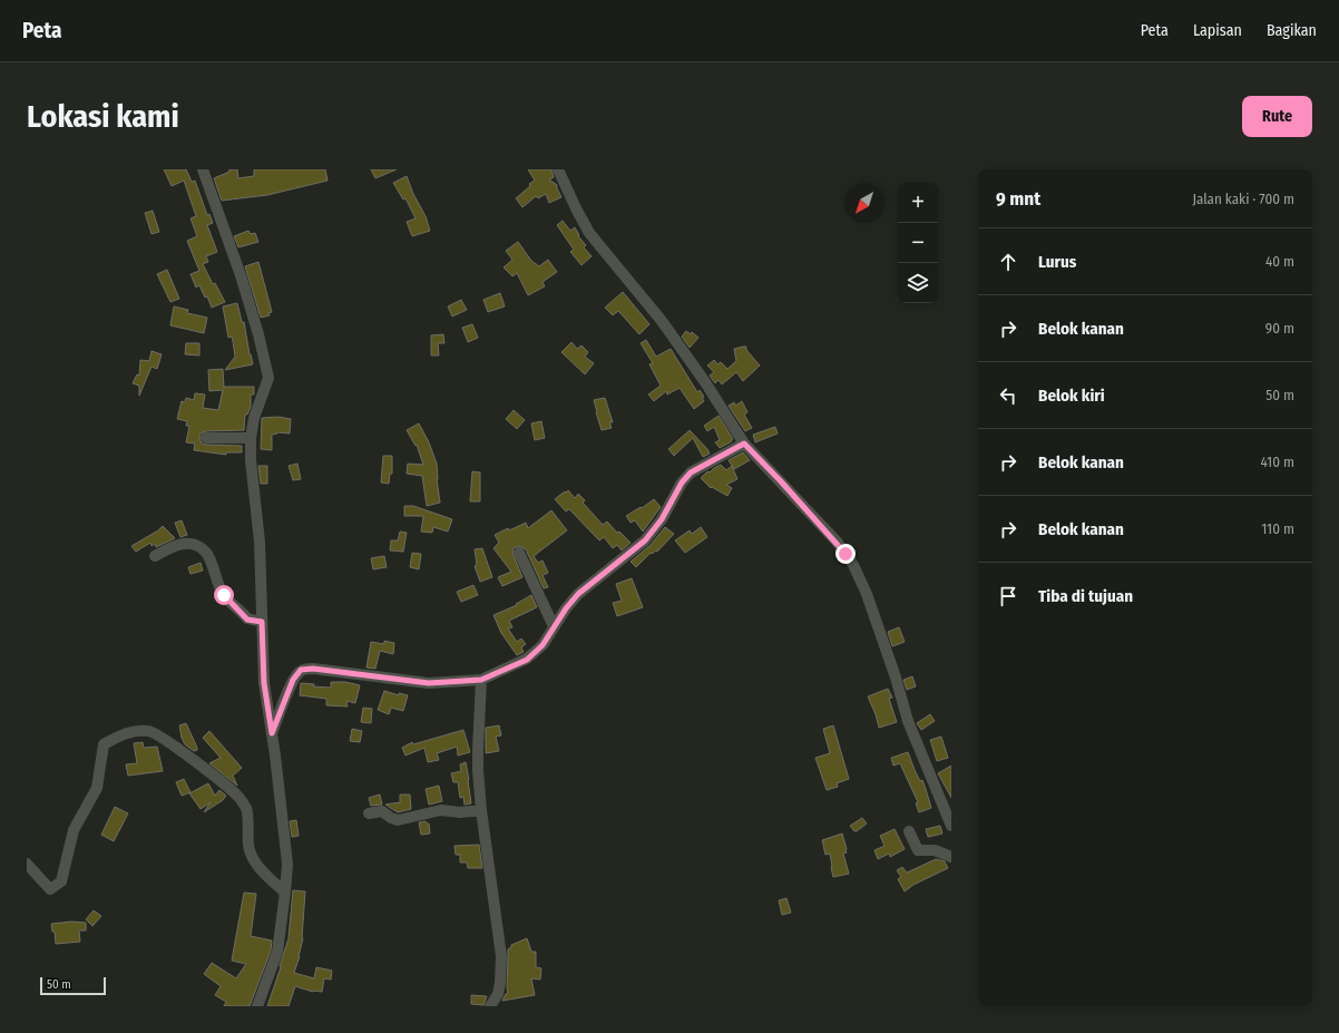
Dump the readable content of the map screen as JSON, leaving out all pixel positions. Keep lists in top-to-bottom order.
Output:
{
  "scale_bar": "50 m",
  "north": "bottom left",
  "page": {
    "header": "Peta",
    "nav": ["Peta", "Lapisan", "Bagikan"],
    "buttons": "Rute",
    "title": "Lokasi kami",
    "heading": ["9 mnt", "Jalan kaki · 700 m"],
    "map_buttons": ["+", "−"],
    "list": [
      ["Lurus", "40 m"],
      ["Belok kanan", "90 m"],
      ["Belok kiri", "50 m"],
      ["Belok kanan", "410 m"],
      ["Belok kanan", "110 m"],
      "Tiba di tujuan"
    ],
    "scale": "50 m"
  }
}
